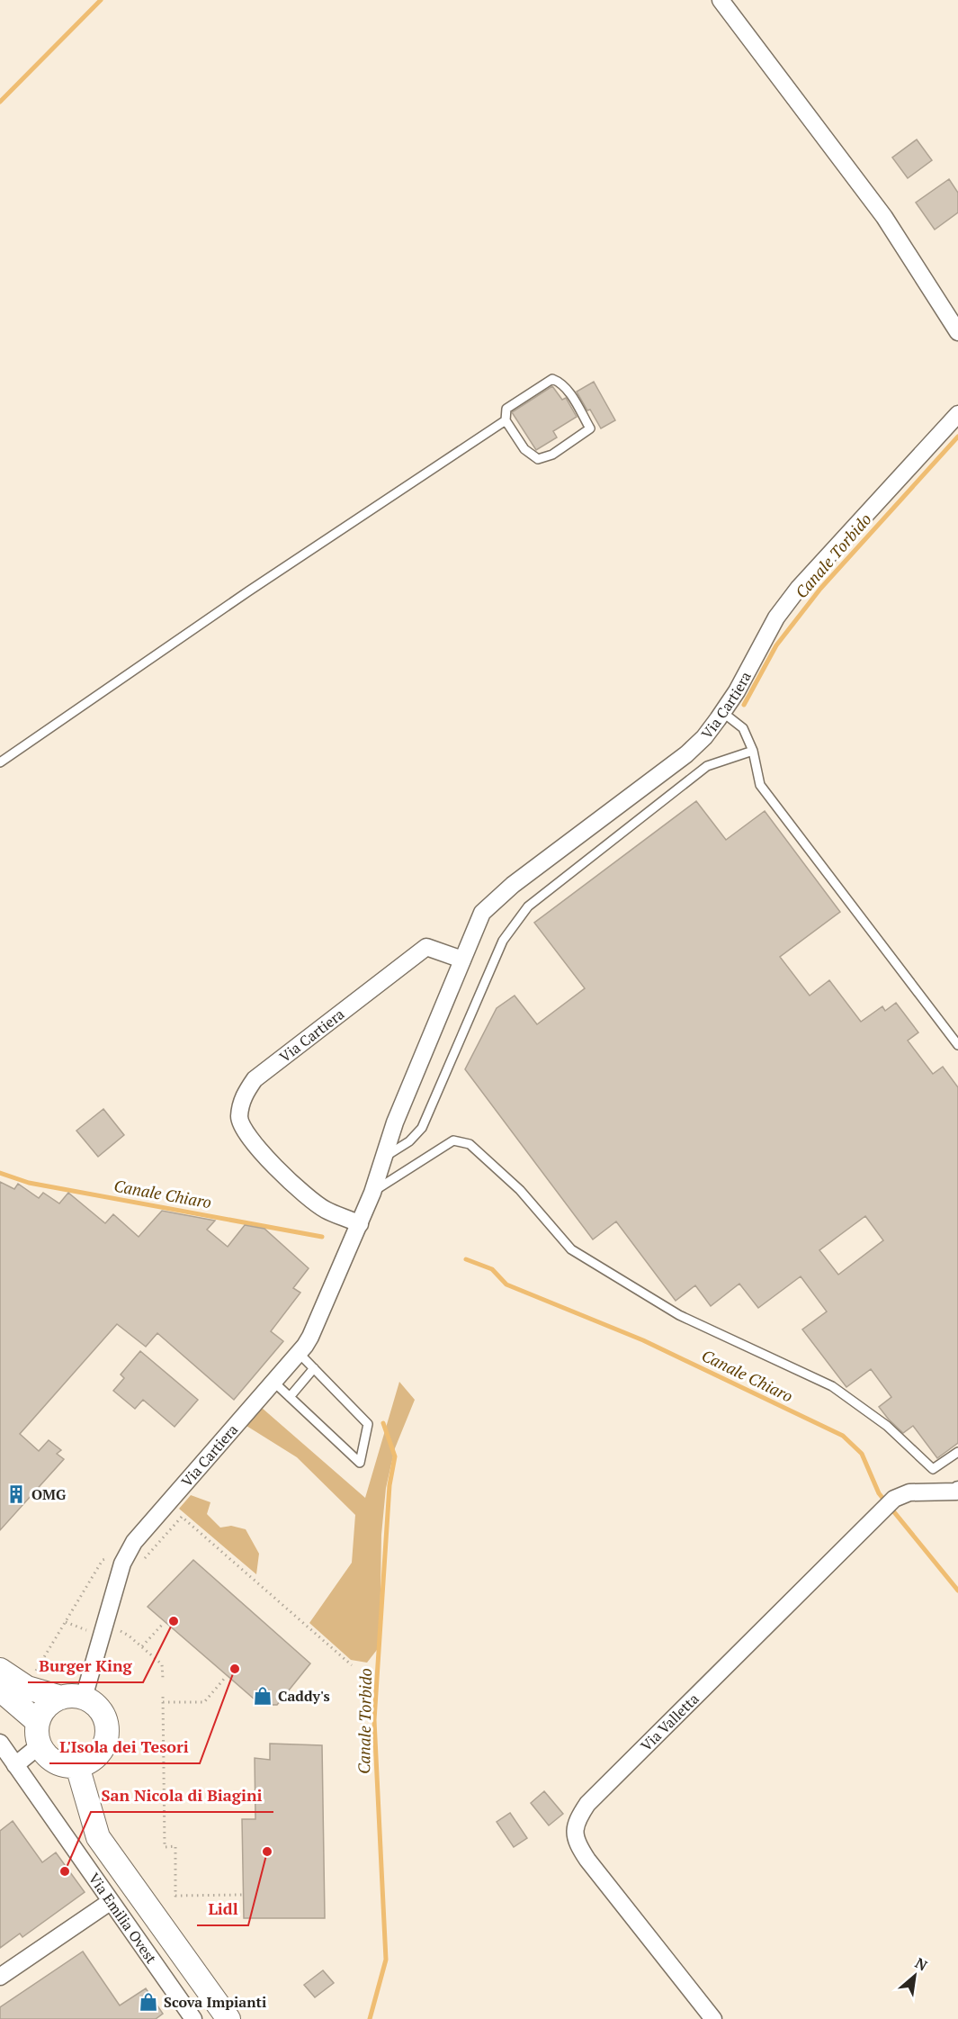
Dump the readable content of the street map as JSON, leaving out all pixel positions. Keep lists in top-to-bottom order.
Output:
{
  "streets": {
    "main road": ["Via Emilia Ovest"],
    "street": ["Via Cartiera", "Via Valletta"]
  },
  "crossings": [
    ["Via Cartiera", "Via Emilia Ovest"]
  ],
  "water": ["Canale Torbido", "Canale Chiaro"],
  "places": {
    "building": ["OMG"],
    "other": [
      "Burger King",
      "L'Isola dei Tesori",
      "Lidl",
      "San Nicola di Biagini"
    ],
    "shop": ["Caddy's", "Scova Impianti"]
  },
  "north": "top right"
}
